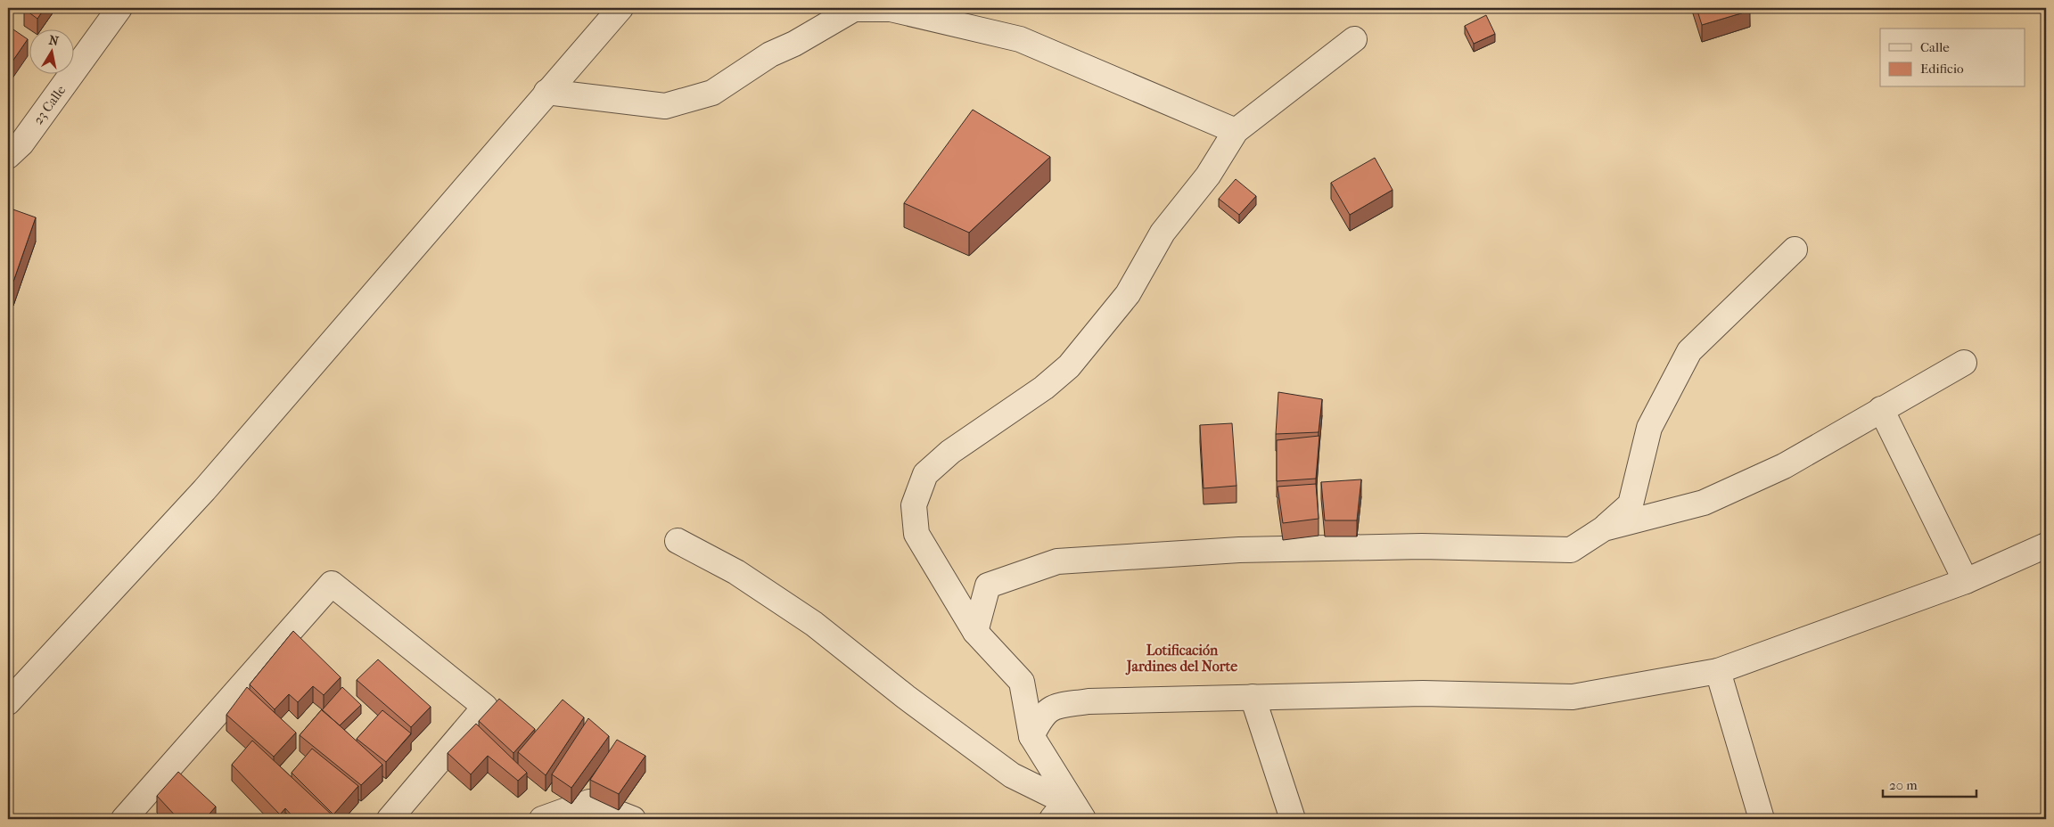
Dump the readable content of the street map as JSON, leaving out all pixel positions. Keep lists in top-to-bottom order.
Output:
{
  "streets": {
    "street": ["23 Calle"]
  },
  "districts": ["Lotificación Jardines del Norte"],
  "legend": ["Calle", "Edificio"],
  "scale_bar": "20 m",
  "north": "top"
}
